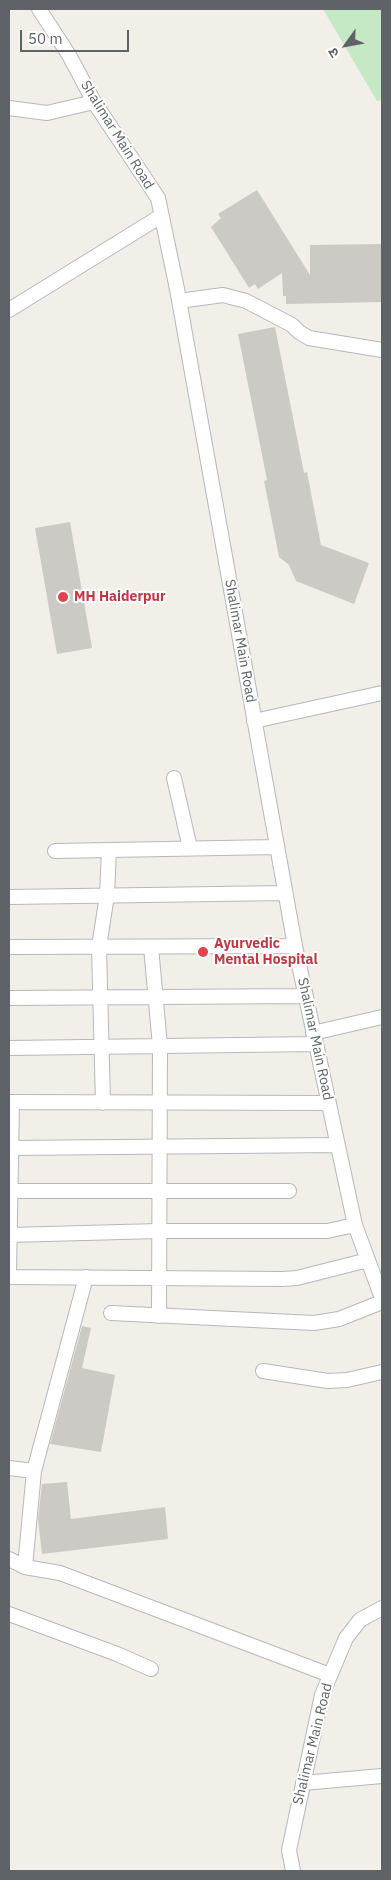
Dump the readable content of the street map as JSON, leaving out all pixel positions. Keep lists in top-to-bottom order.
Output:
{
  "streets": {
    "street": ["Shalimar Main Road"]
  },
  "places": ["MH Haiderpur", "Ayurvedic Mental Hospital"],
  "scale_bar": "50 m",
  "north": "bottom left"
}
